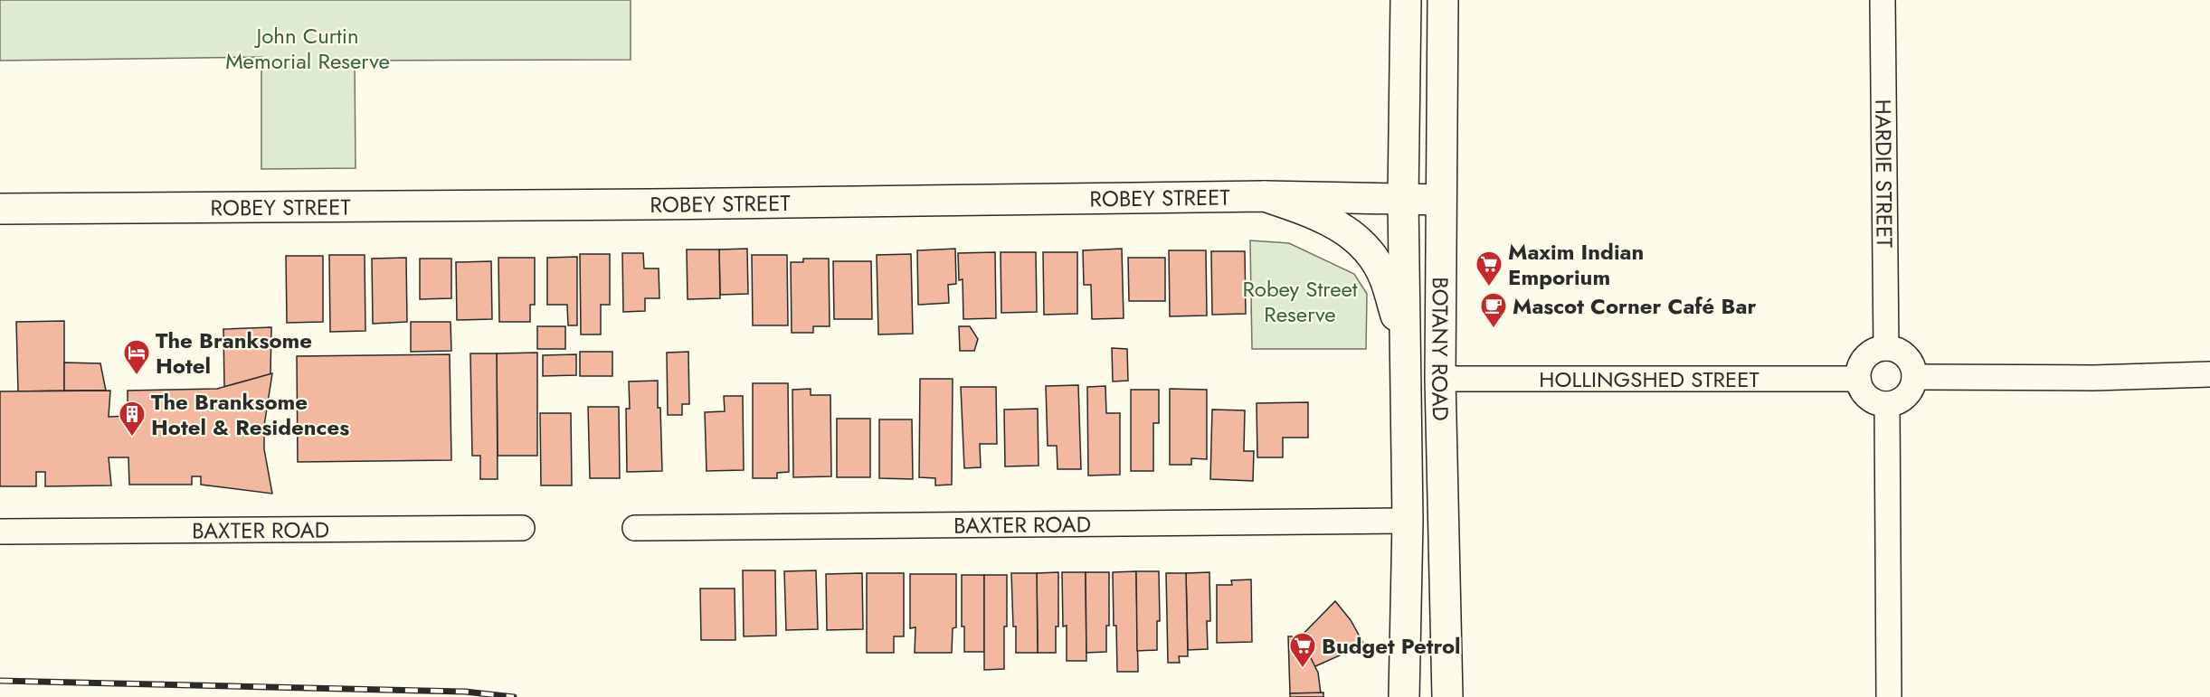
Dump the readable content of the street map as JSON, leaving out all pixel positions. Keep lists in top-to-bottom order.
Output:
{
  "streets": {
    "main road": ["ROBEY STREET", "BOTANY ROAD"],
    "street": ["HARDIE STREET", "HOLLINGSHED STREET", "BAXTER ROAD"]
  },
  "crossings": [
    ["HARDIE STREET", "HOLLINGSHED STREET"],
    ["ROBEY STREET", "BOTANY ROAD"],
    ["BOTANY ROAD", "HOLLINGSHED STREET"],
    ["BOTANY ROAD", "BAXTER ROAD"]
  ],
  "parks": ["John Curtin Memorial Reserve", "Robey Street Reserve"],
  "places": {
    "supermarket": ["Maxim Indian Emporium", "Budget Petrol"],
    "cafe": ["Mascot Corner Café Bar"],
    "hotel": ["The Branksome Hotel"],
    "building": ["The Branksome Hotel & Residences"]
  }
}
